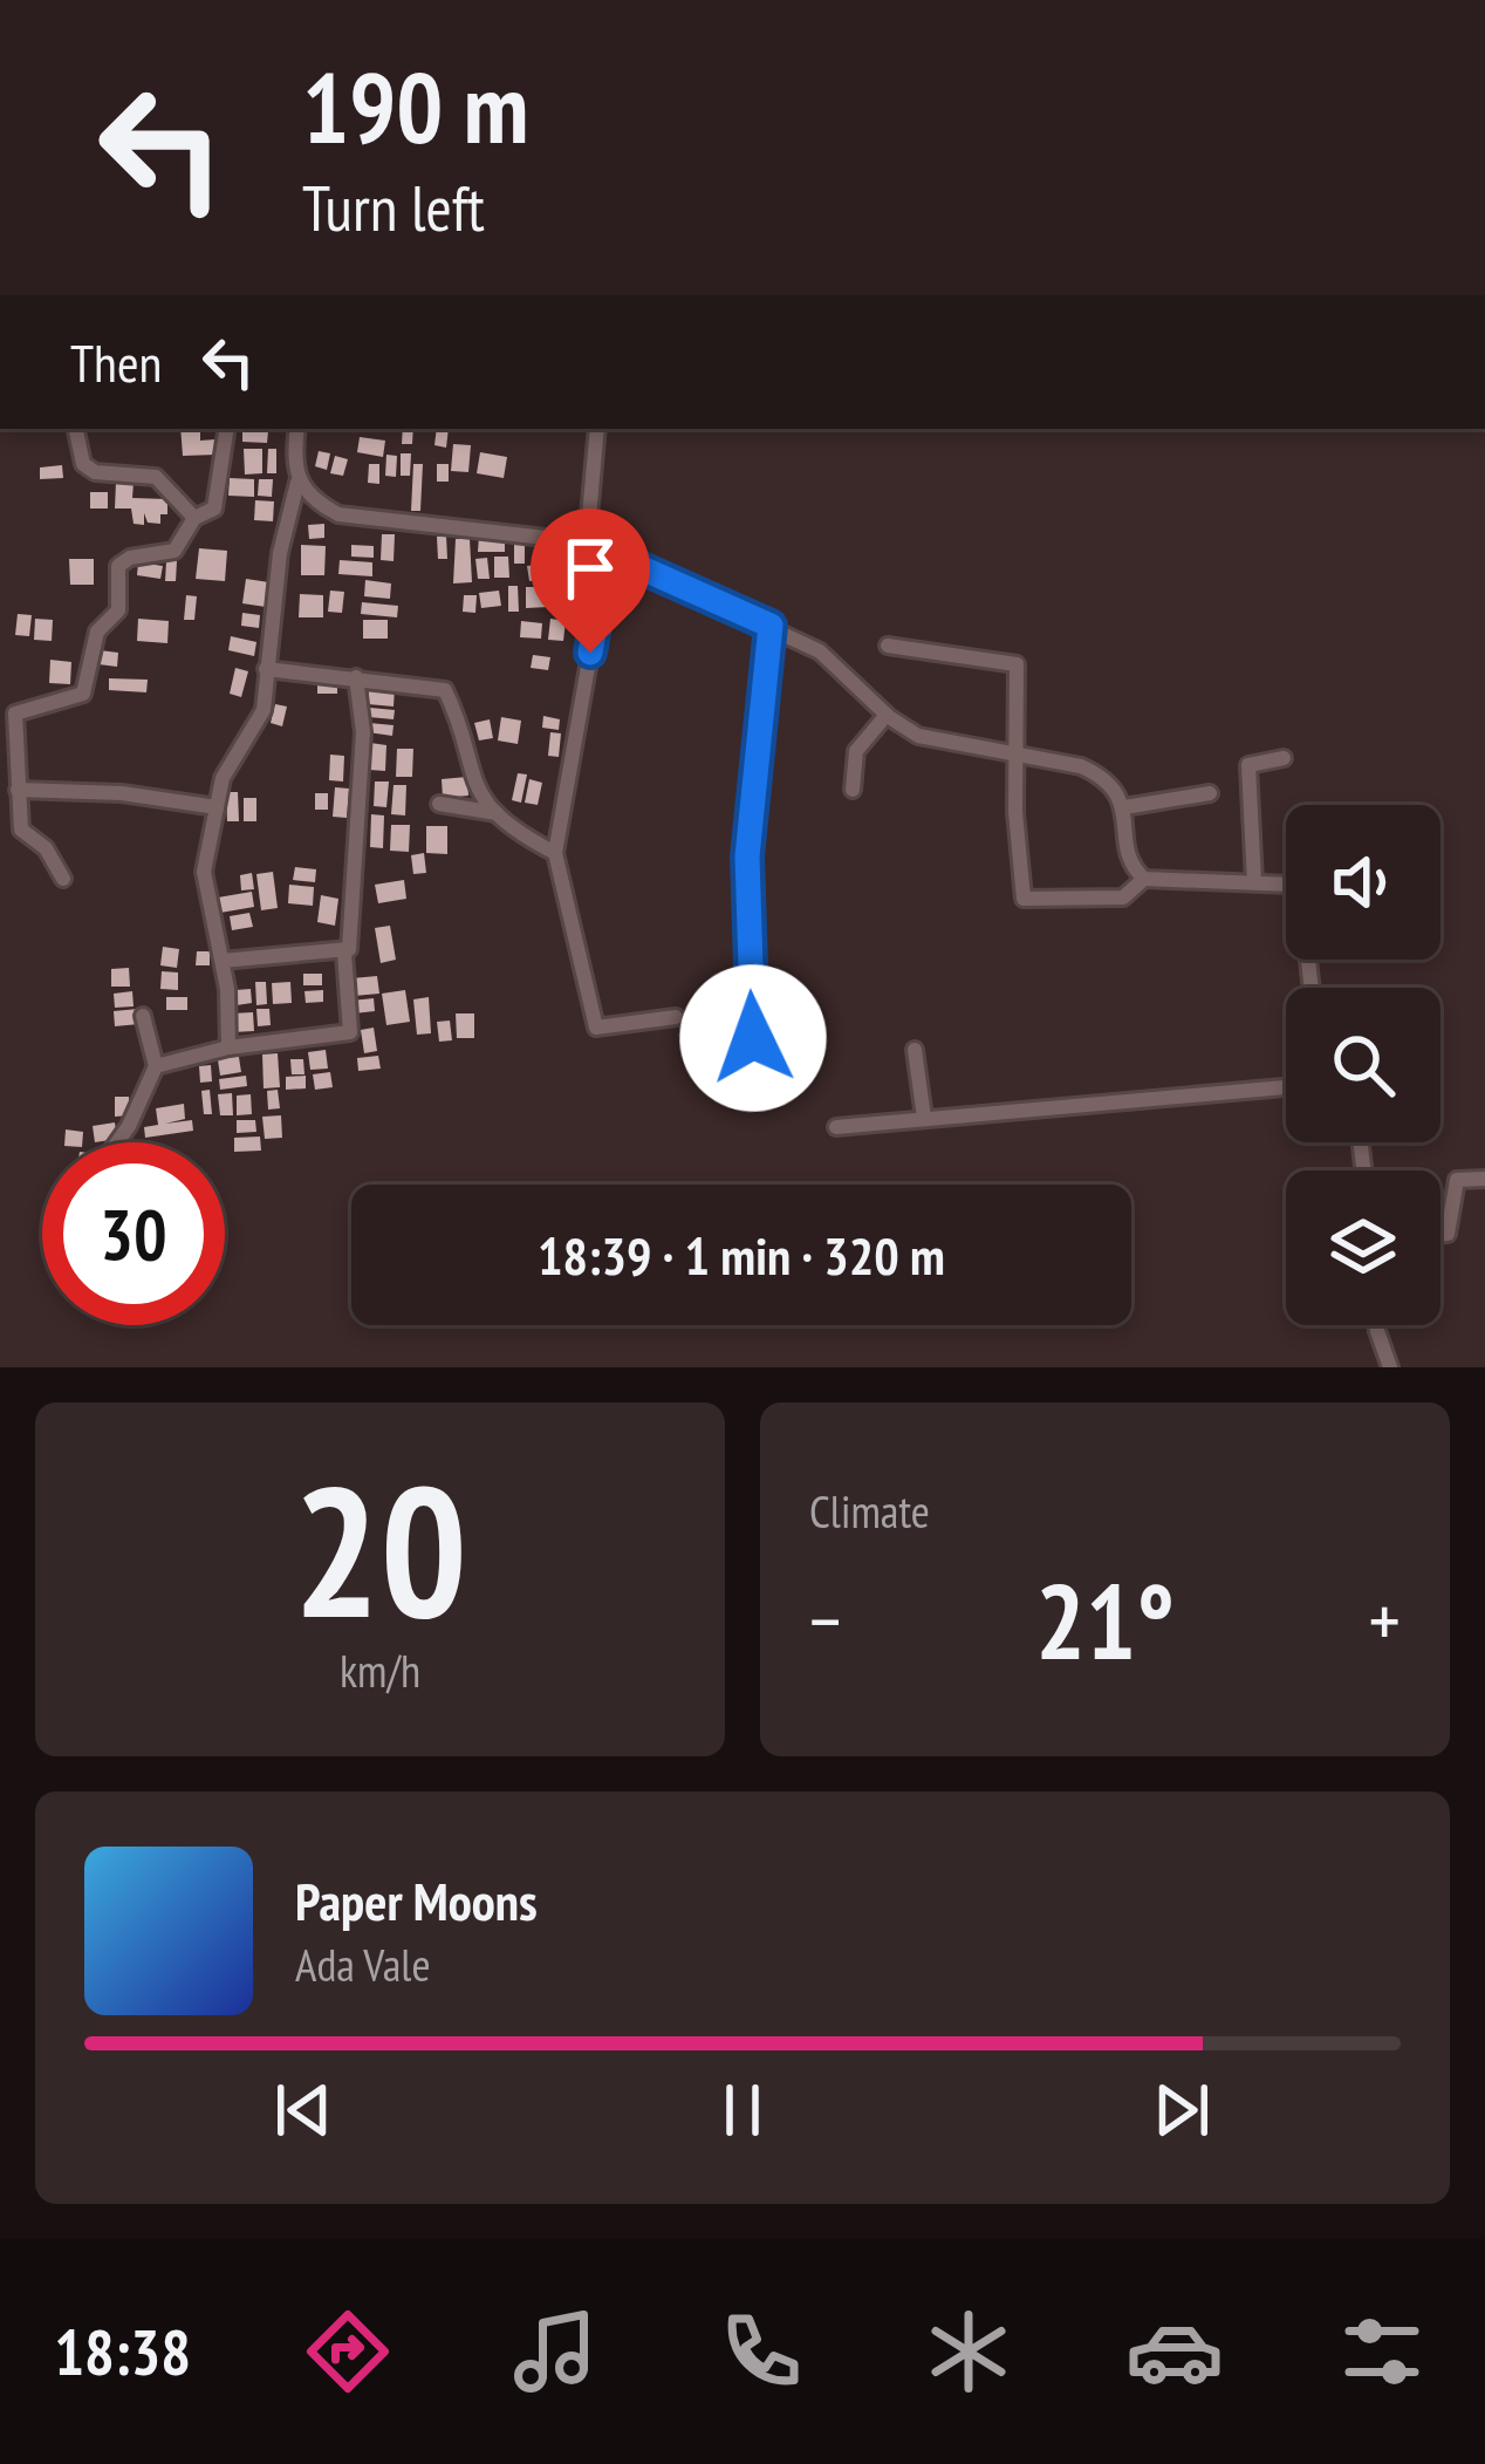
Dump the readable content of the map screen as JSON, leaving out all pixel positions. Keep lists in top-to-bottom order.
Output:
{
  "page": {
    "turn": ["190 m", "Turn left"],
    "then": "Then",
    "limit": "30",
    "trip": "18:39 · 1 min · 320 m",
    "tile": [
      ["20", "km/h"],
      "Climate"
    ],
    "heat": ["−", "21°", "+"],
    "song": ["Paper Moons", "Ada Vale"],
    "tabs": "18:38"
  }
}
